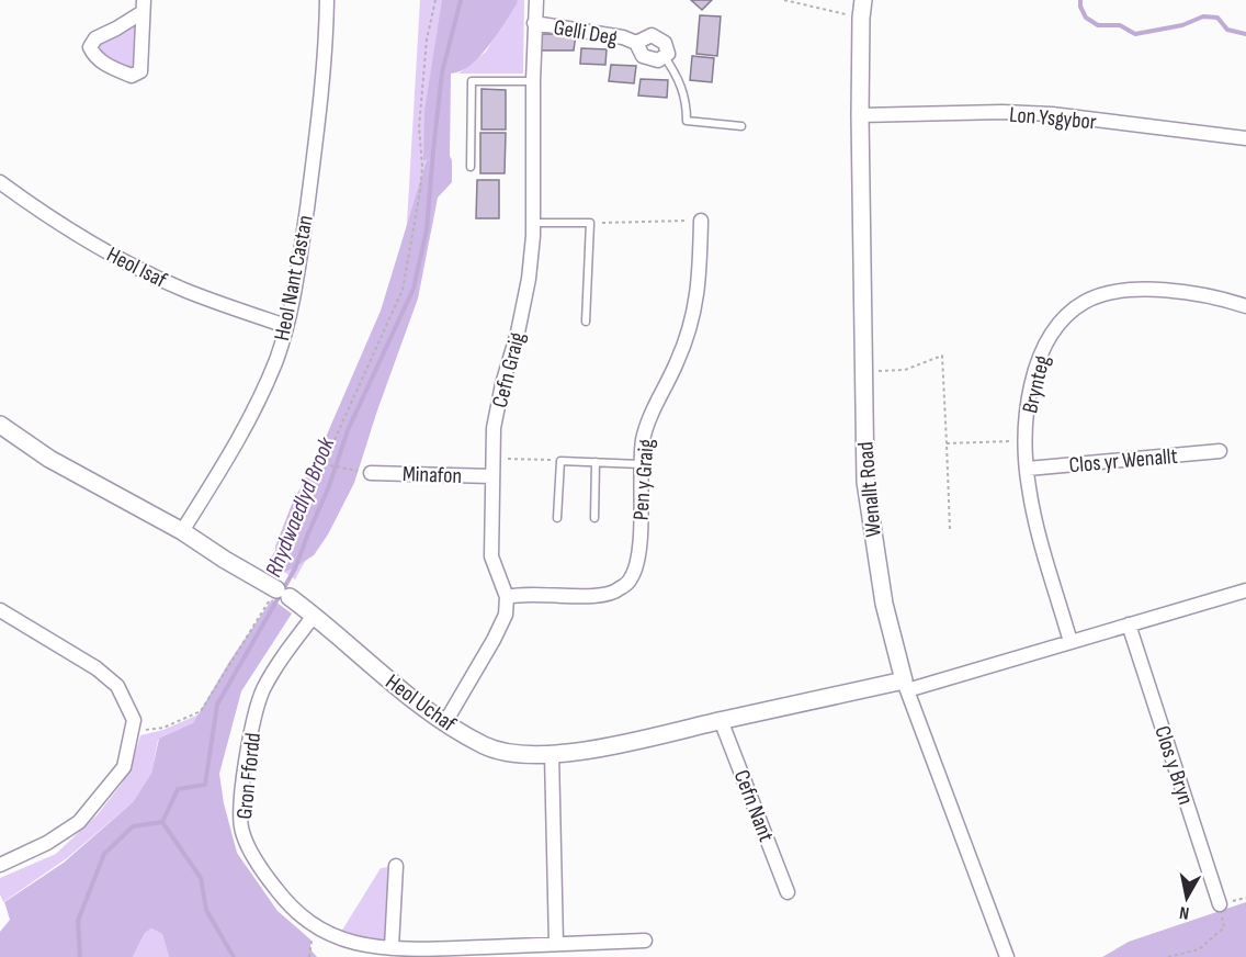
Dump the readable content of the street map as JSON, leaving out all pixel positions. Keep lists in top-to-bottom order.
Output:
{
  "streets": {
    "street": [
      "Gelli Deg",
      "Lon Ysgybor",
      "Heol Isaf",
      "Heol Nant Castan",
      "Cefn Graig",
      "Brynteg",
      "Clos yr Wenallt",
      "Minafon",
      "Pen y Graig",
      "Wenallt Road",
      "Heol Uchaf",
      "Clos y Bryn",
      "Gron Ffordd",
      "Cefn Nant"
    ]
  },
  "crossings": [
    ["Gelli Deg", "Cefn Graig"],
    ["Lon Ysgybor", "Wenallt Road"],
    ["Heol Isaf", "Heol Nant Castan"],
    ["Heol Nant Castan", "Heol Uchaf"],
    ["Cefn Graig", "Minafon"],
    ["Cefn Graig", "Pen y Graig"],
    ["Brynteg", "Clos yr Wenallt"],
    ["Wenallt Road", "Heol Uchaf"],
    ["Heol Uchaf", "Gron Ffordd"],
    ["Heol Uchaf", "Cefn Nant"]
  ],
  "water": ["Rhydwaedlyd Brook"],
  "north": "bottom"
}
